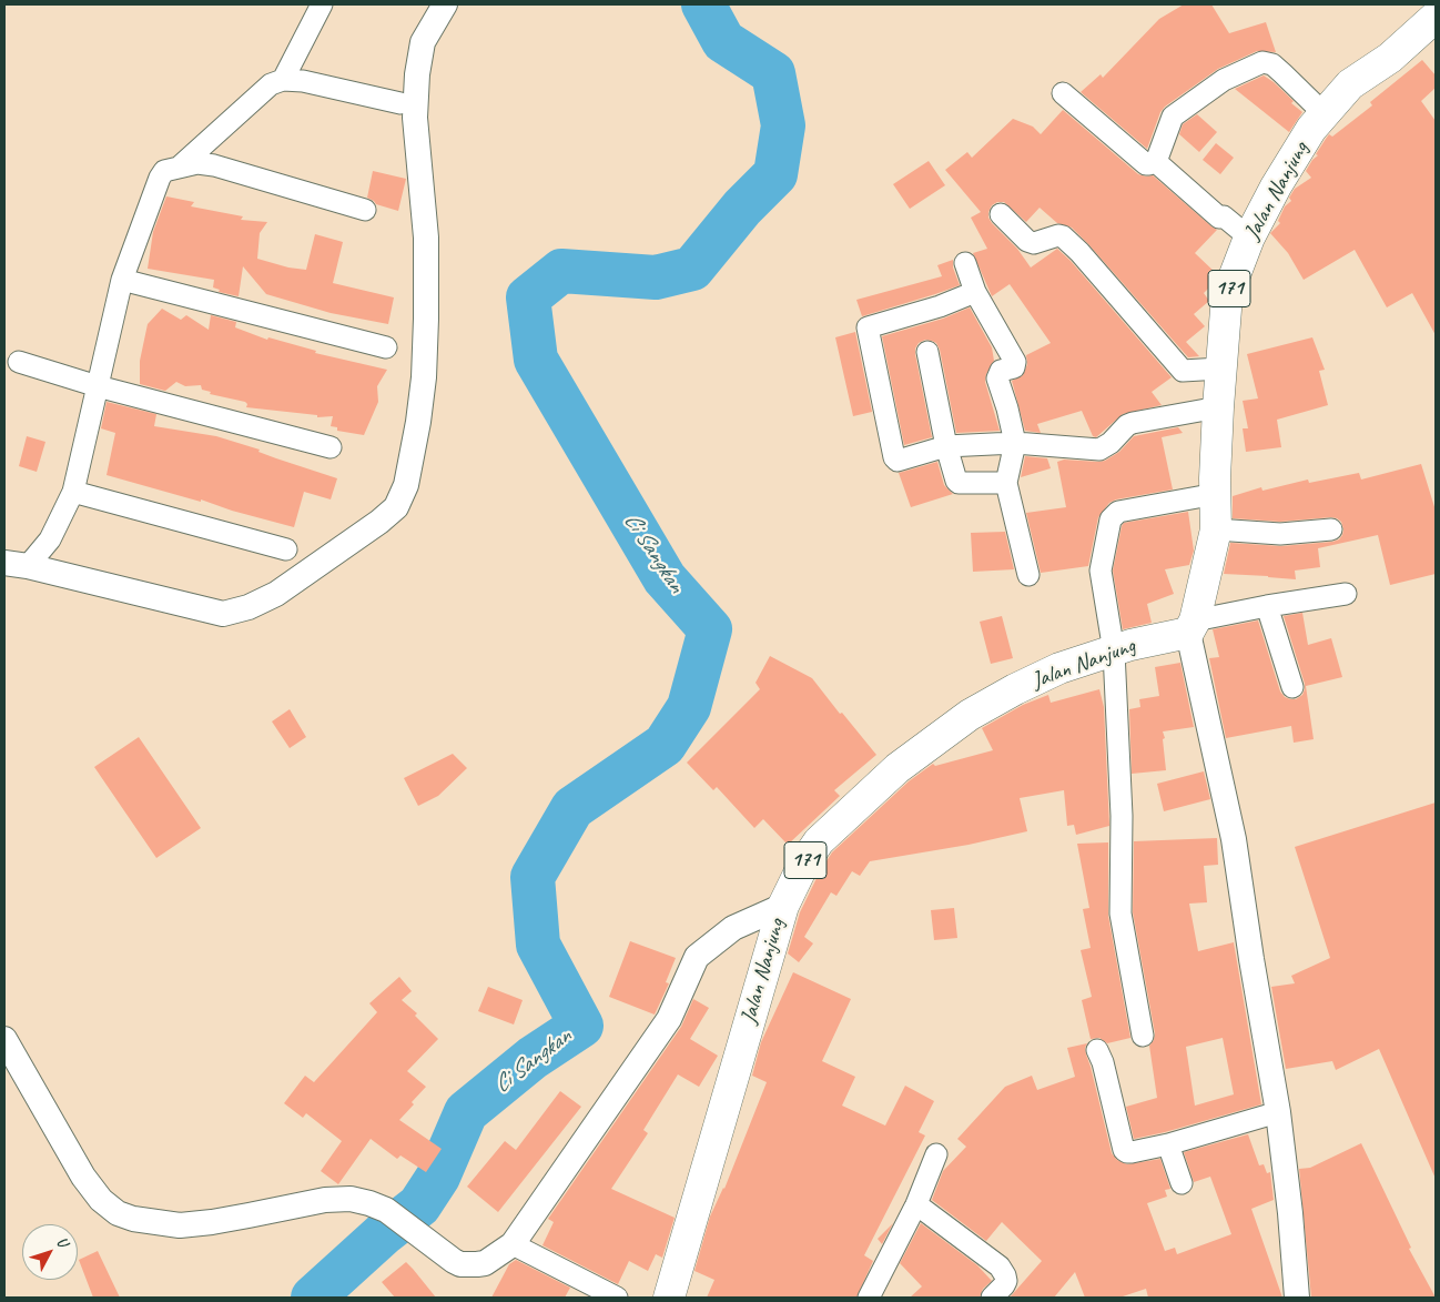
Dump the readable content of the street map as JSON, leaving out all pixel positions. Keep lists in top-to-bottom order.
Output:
{
  "streets": {
    "main road": ["Jalan Nanjung", "171"]
  },
  "water": ["Ci Sangkan"],
  "north": "top right"
}
